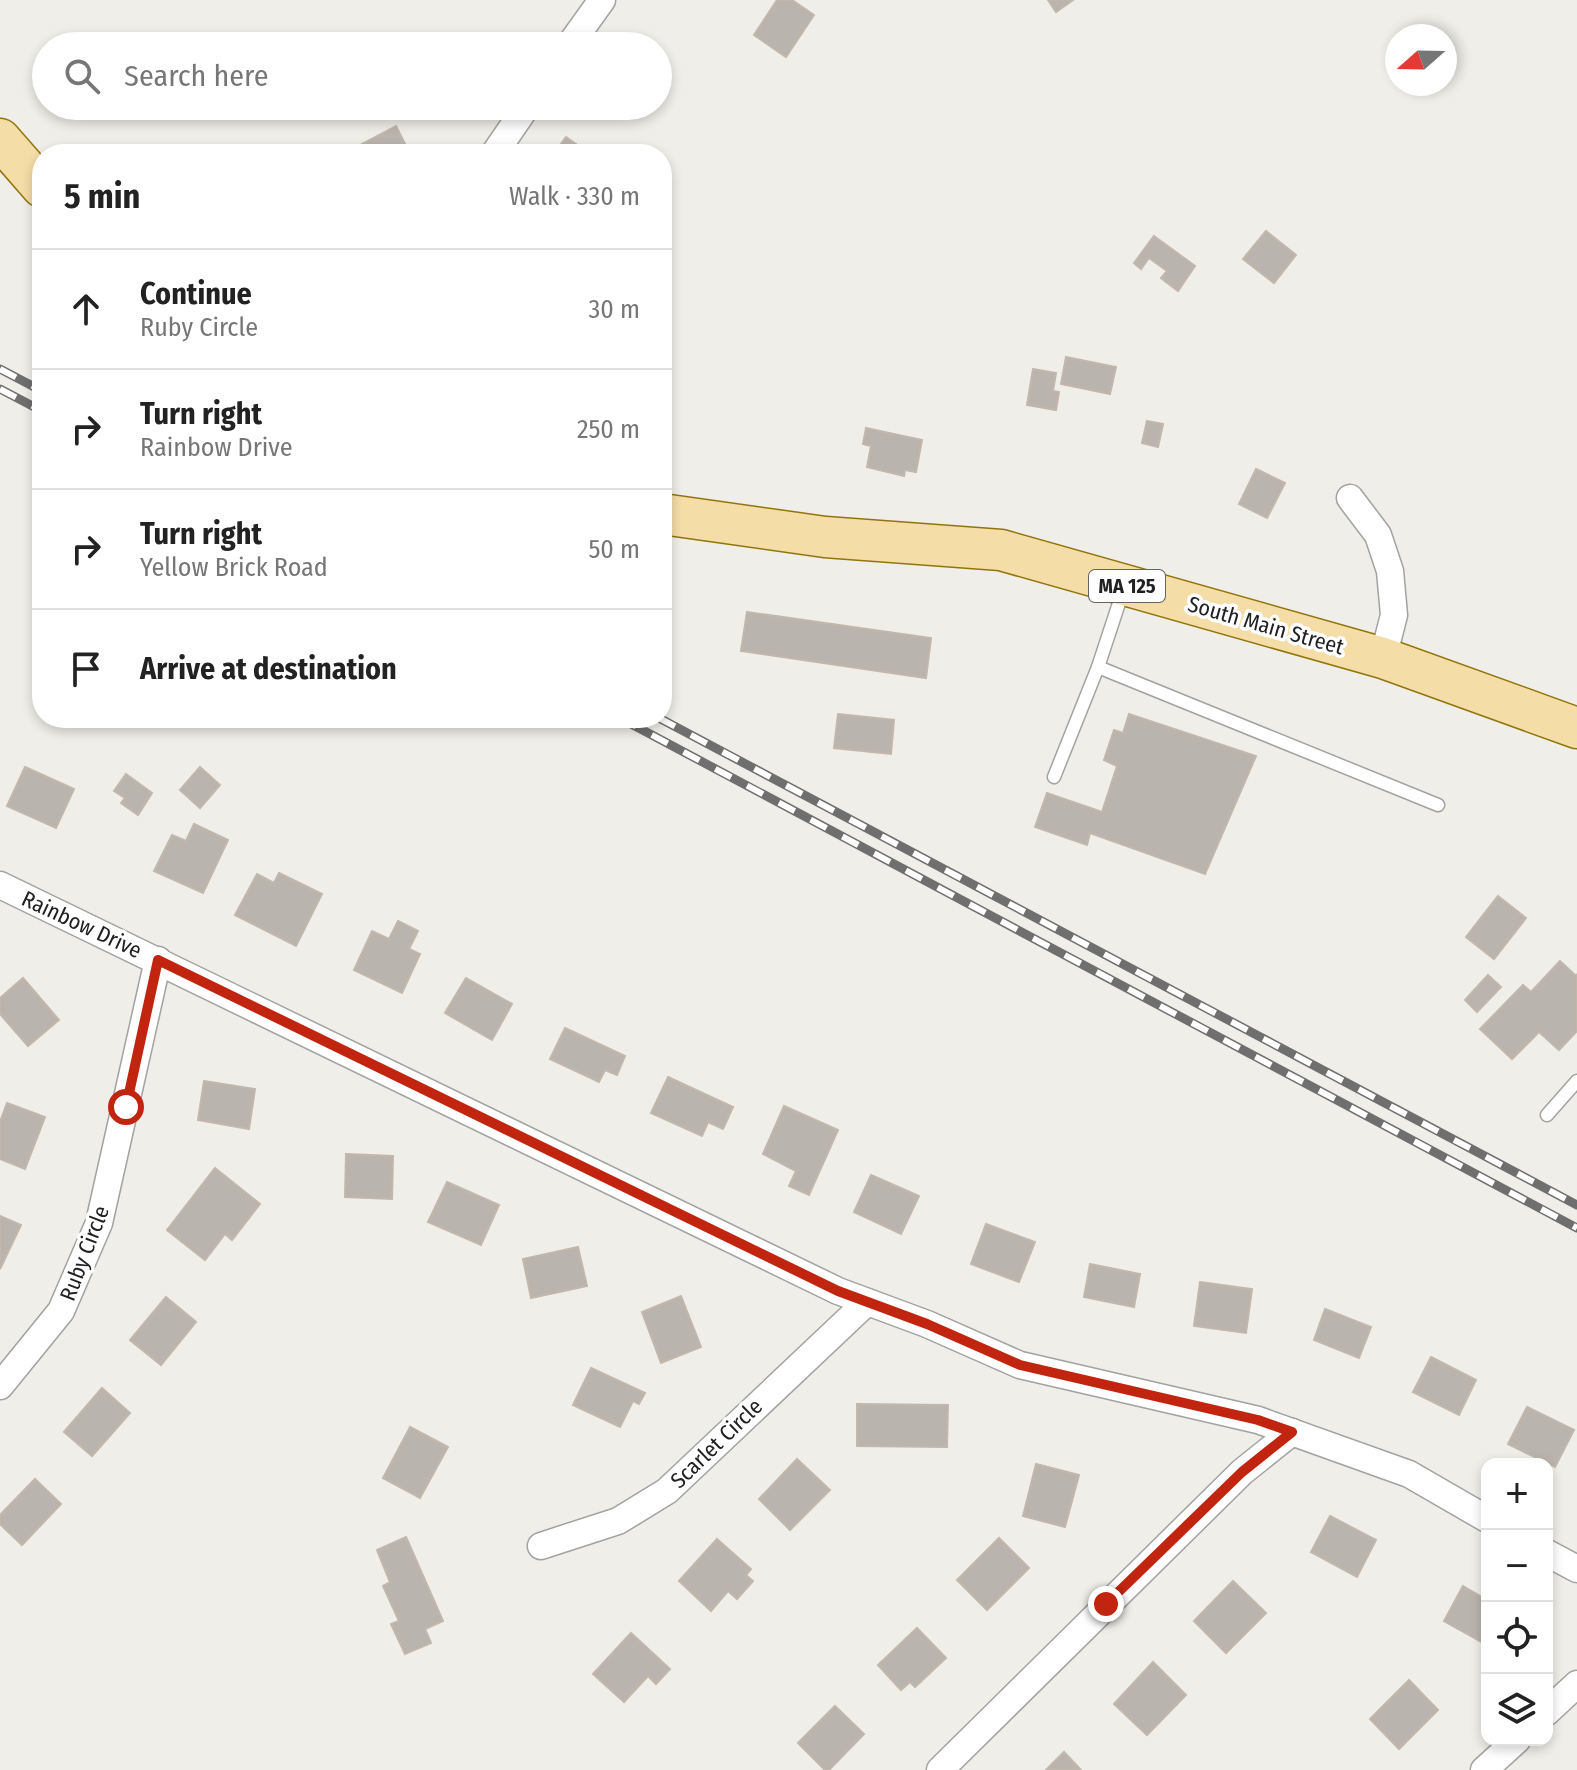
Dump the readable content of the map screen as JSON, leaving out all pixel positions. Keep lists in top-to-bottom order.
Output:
{
  "streets": {
    "main road": ["MA 125", "South Main Street"],
    "street": ["Rainbow Drive", "Ruby Circle", "Scarlet Circle"]
  },
  "crossings": [
    ["Rainbow Drive", "Ruby Circle"],
    ["Rainbow Drive", "Scarlet Circle"]
  ],
  "north": "left",
  "page": {
    "search": "Search here",
    "heading": ["5 min", "Walk · 330 m"],
    "list": [
      ["Continue", "Ruby Circle", "30 m"],
      ["Turn right", "Rainbow Drive", "250 m"],
      ["Turn right", "Yellow Brick Road", "50 m"],
      "Arrive at destination"
    ],
    "map_buttons": ["+", "−"]
  }
}
